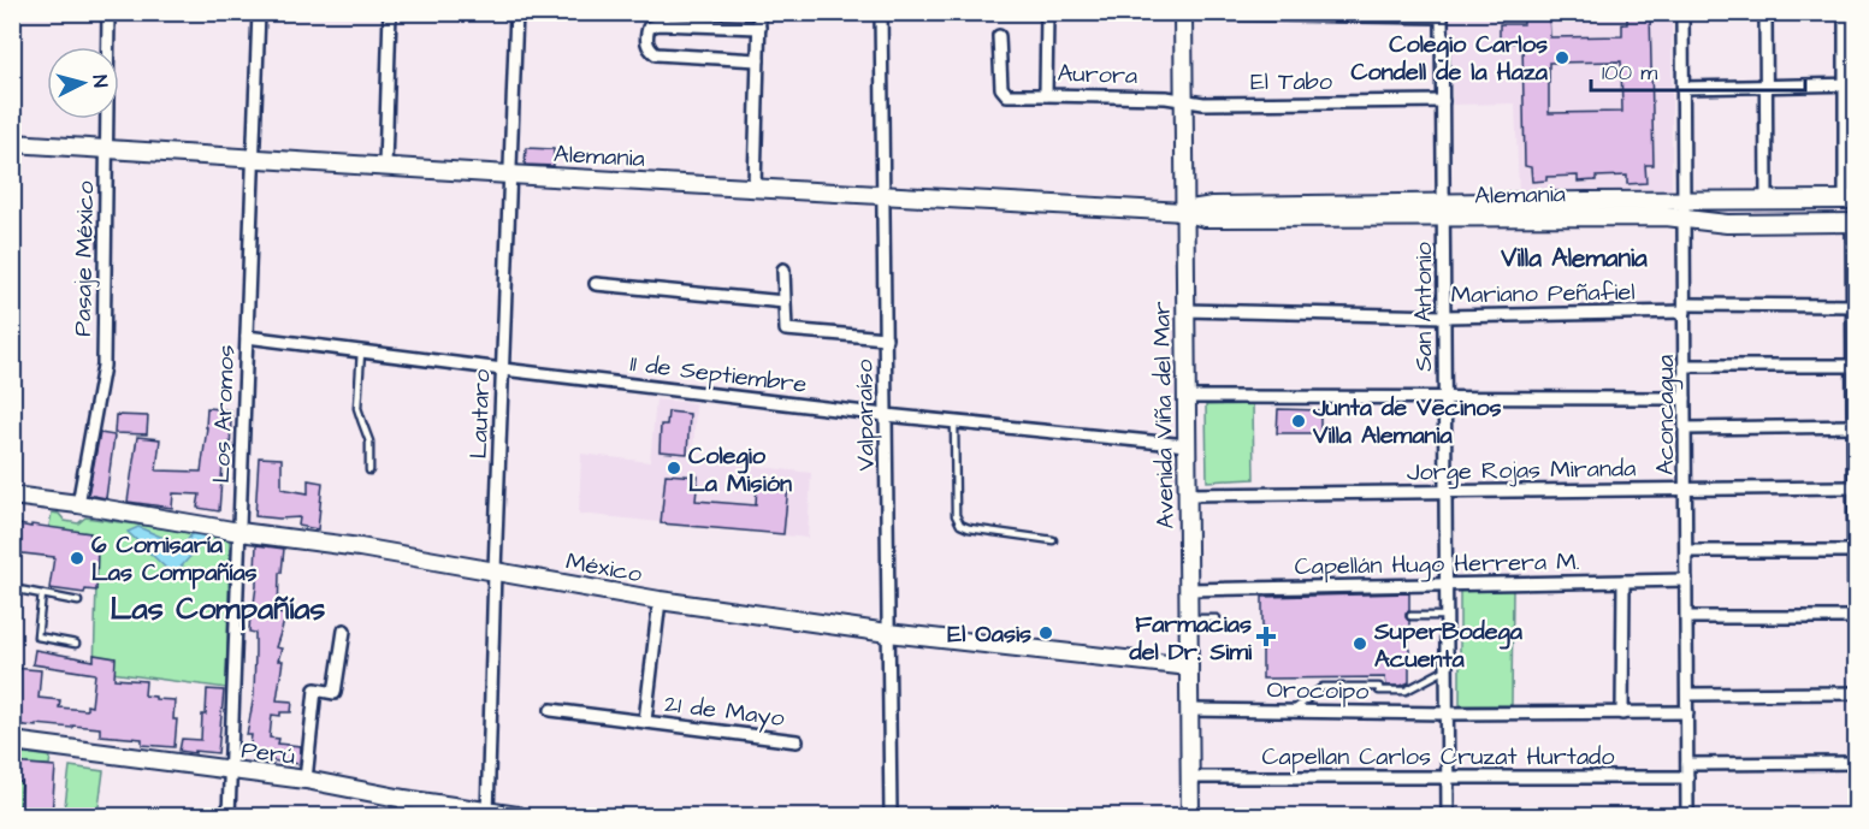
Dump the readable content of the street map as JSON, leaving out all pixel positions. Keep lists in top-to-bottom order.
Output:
{
  "streets": {
    "main road": [
      "Alemania",
      "Avenida Viña del Mar",
      "México",
      "Perú"
    ],
    "street": [
      "Aurora",
      "El Tabo",
      "Pasaje México",
      "Mariano Peñafiel",
      "San Antonio",
      "11 de Septiembre",
      "Los Aromos",
      "Lautaro",
      "Valparaíso",
      "Aconcagua",
      "Jorge Rojas Miranda",
      "Capellán Hugo Herrera M.",
      "Orocoipo",
      "21 de Mayo",
      "Capellan Carlos Cruzat Hurtado"
    ]
  },
  "crossings": [
    ["Aurora", "El Tabo"],
    ["Aurora", "Avenida Viña del Mar"],
    ["El Tabo", "San Antonio"],
    ["El Tabo", "Avenida Viña del Mar"],
    ["Alemania", "Pasaje México"],
    ["Alemania", "San Antonio"],
    ["Alemania", "Los Aromos"],
    ["Alemania", "Lautaro"],
    ["Alemania", "Valparaíso"],
    ["Alemania", "Avenida Viña del Mar"],
    ["Alemania", "Aconcagua"],
    ["Pasaje México", "México"],
    ["Mariano Peñafiel", "San Antonio"],
    ["Mariano Peñafiel", "Avenida Viña del Mar"],
    ["Mariano Peñafiel", "Aconcagua"],
    ["San Antonio", "Jorge Rojas Miranda"],
    ["San Antonio", "Capellán Hugo Herrera M."],
    ["San Antonio", "Orocoipo"],
    ["San Antonio", "Capellan Carlos Cruzat Hurtado"],
    ["11 de Septiembre", "Los Aromos"],
    ["11 de Septiembre", "Lautaro"],
    ["11 de Septiembre", "Valparaíso"],
    ["11 de Septiembre", "Avenida Viña del Mar"],
    ["Los Aromos", "México"],
    ["Los Aromos", "Perú"],
    ["Lautaro", "México"],
    ["Lautaro", "Perú"],
    ["Valparaíso", "México"],
    ["Avenida Viña del Mar", "Jorge Rojas Miranda"],
    ["Avenida Viña del Mar", "Capellán Hugo Herrera M."],
    ["Avenida Viña del Mar", "México"],
    ["Avenida Viña del Mar", "Orocoipo"],
    ["Avenida Viña del Mar", "Capellan Carlos Cruzat Hurtado"],
    ["Aconcagua", "Jorge Rojas Miranda"],
    ["Aconcagua", "Capellán Hugo Herrera M."],
    ["Aconcagua", "Orocoipo"],
    ["Aconcagua", "Capellan Carlos Cruzat Hurtado"],
    ["México", "21 de Mayo"]
  ],
  "districts": ["Villa Alemania", "Las Compañías"],
  "places": {
    "other": [
      "Colegio Carlos Condell de la Haza",
      "Junta de Vecinos Villa Alemania",
      "Colegio La Misión",
      "6 Comisaría Las Compañías",
      "El Oasis",
      "SuperBodega Acuenta"
    ],
    "health": ["Farmacias del Dr. Simi"]
  },
  "scale_bar": "100 m",
  "north": "right"
}
